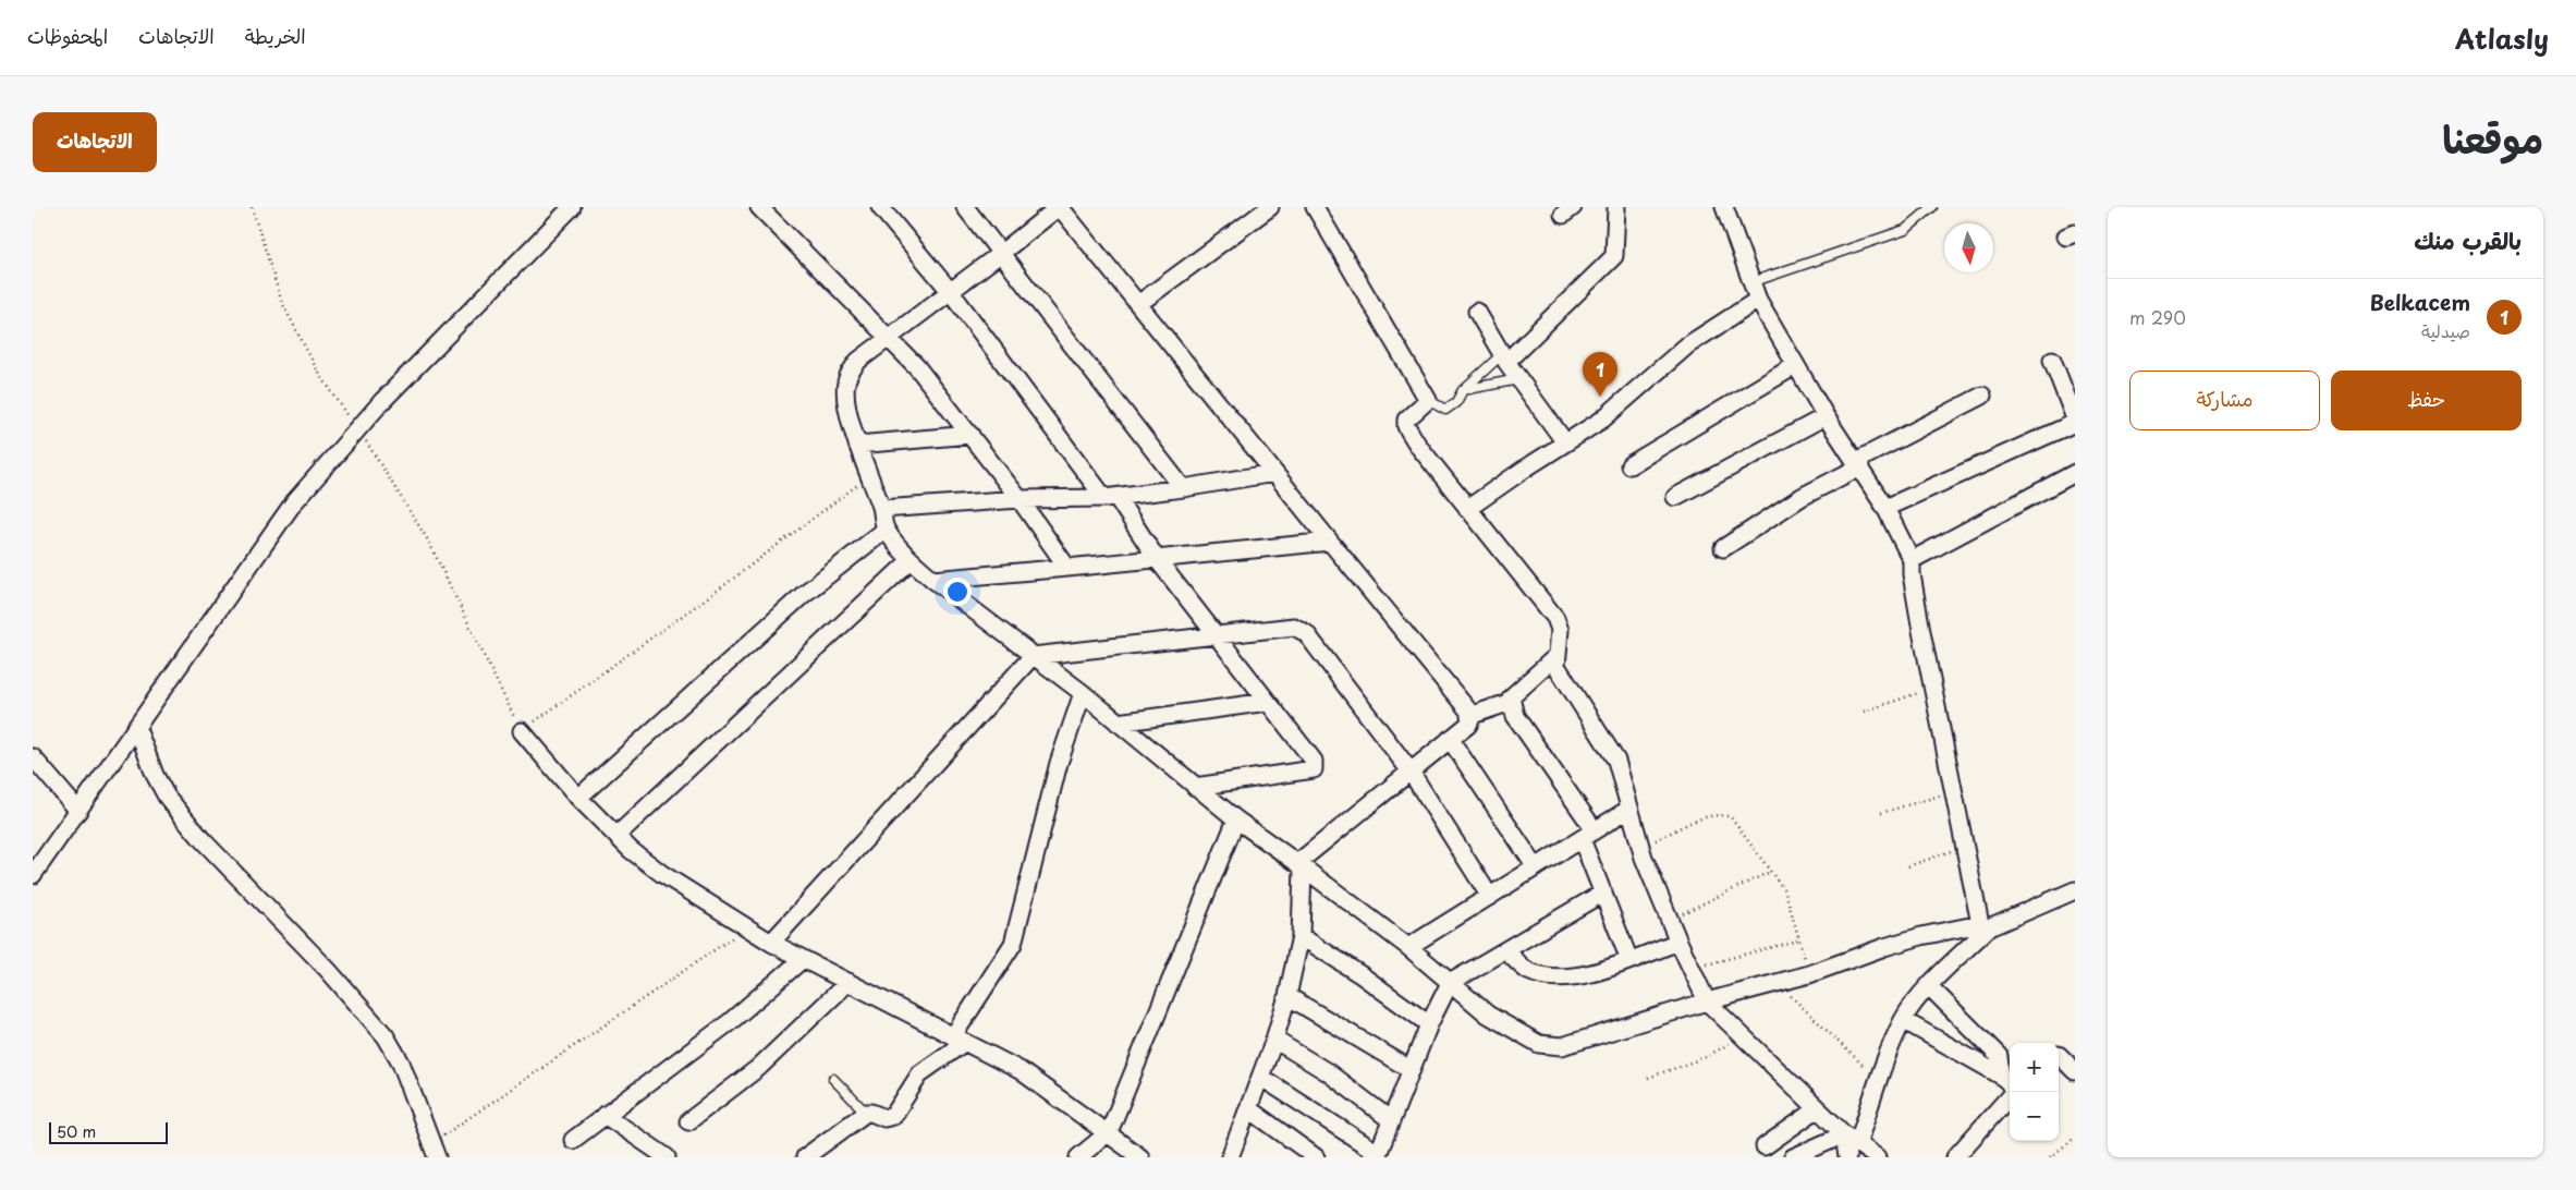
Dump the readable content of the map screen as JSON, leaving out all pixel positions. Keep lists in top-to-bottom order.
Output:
{
  "scale_bar": "50 m",
  "north": "bottom",
  "page": {
    "header": "Atlasly",
    "nav": ["الخريطة", "الاتجاهات", "المحفوظات"],
    "title": "موقعنا",
    "buttons": [
      "الاتجاهات",
      ["حفظ", "مشاركة"]
    ],
    "heading": "بالقرب منك",
    "list": [
      {
        "mark": "1",
        "name": "Belkacem",
        "note": "صيدلية",
        "value": "290 m"
      }
    ],
    "pins": "1",
    "map_buttons": ["+", "−"],
    "scale": "50 m"
  }
}
